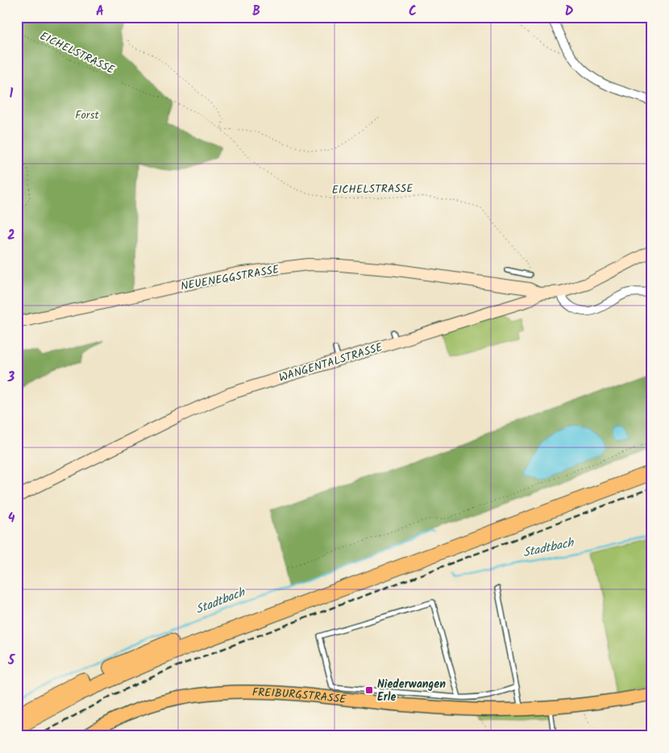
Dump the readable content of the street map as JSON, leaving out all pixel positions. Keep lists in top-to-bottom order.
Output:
{
  "streets": {
    "main road": ["FREIBURGSTRASSE"],
    "street": ["NEUENEGGSTRASSE", "WANGENTALSTRASSE"],
    "path": ["EICHELSTRASSE"]
  },
  "crossings": [
    ["NEUENEGGSTRASSE", "WANGENTALSTRASSE"]
  ],
  "water": ["Stadtbach"],
  "parks": ["Forst"],
  "places": {
    "transit": ["Niederwangen Erle"]
  },
  "grid": {
    "columns": [
      "A",
      "B",
      "C",
      "D"
    ],
    "rows": [
      "1",
      "2",
      "3",
      "4",
      "5"
    ]
  }
}
